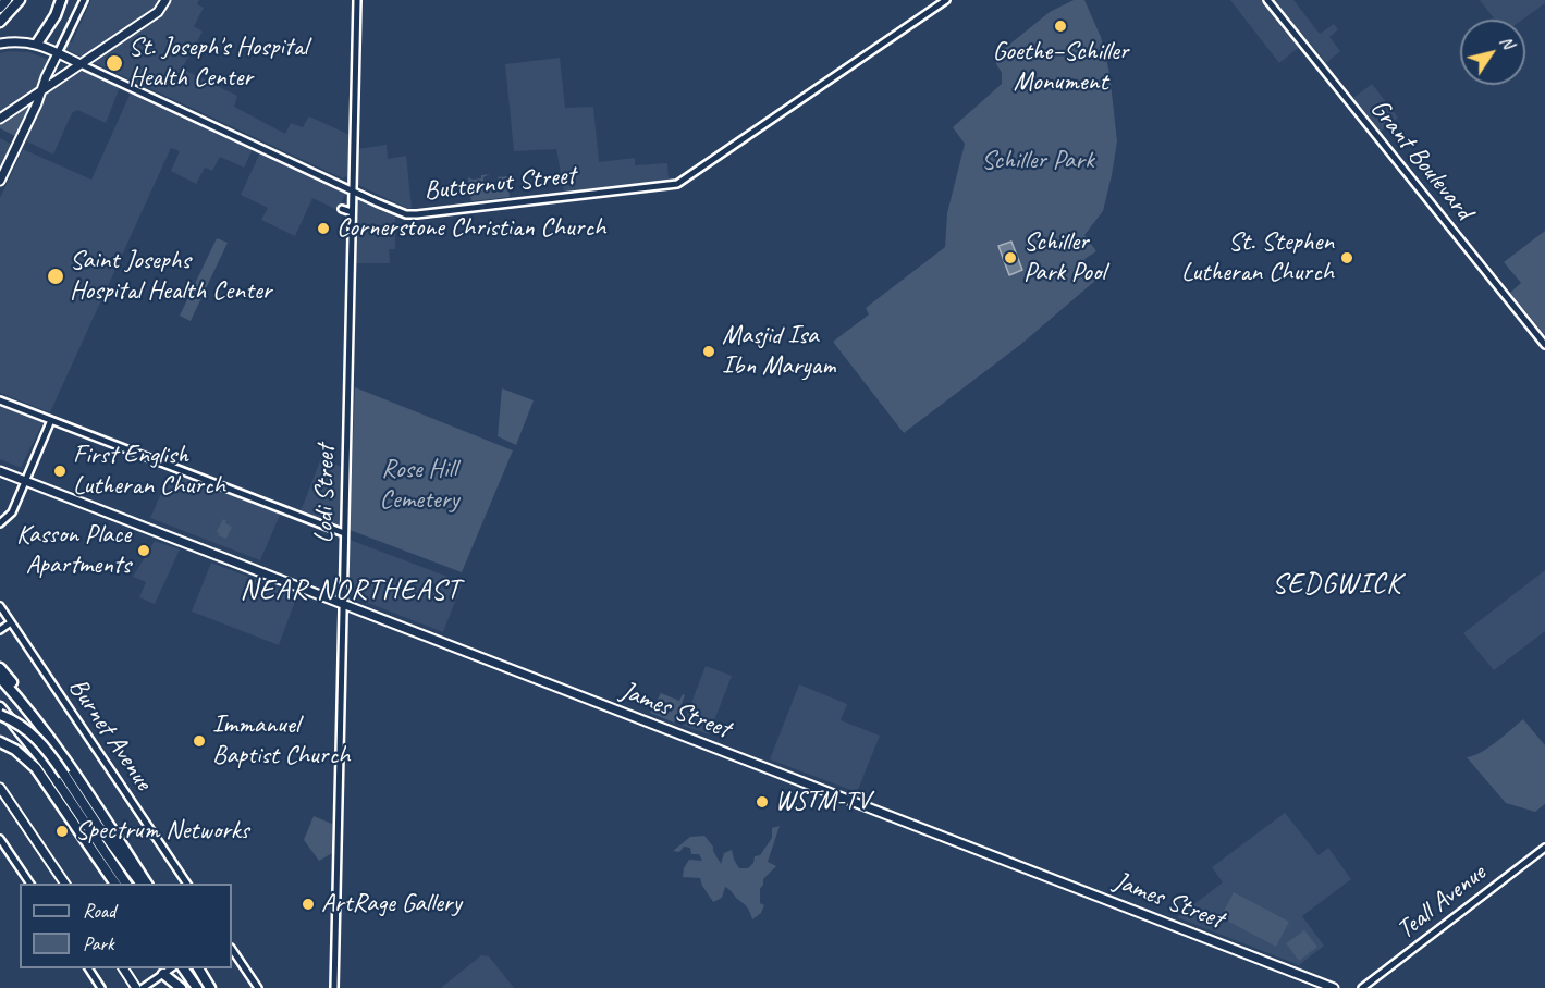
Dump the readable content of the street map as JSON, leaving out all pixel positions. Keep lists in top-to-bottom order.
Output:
{
  "streets": {
    "main road": ["Butternut Street", "James Street"],
    "street": [
      "Grant Boulevard",
      "Lodi Street",
      "Burnet Avenue",
      "Teall Avenue"
    ]
  },
  "crossings": [
    ["Butternut Street", "Lodi Street"],
    ["Lodi Street", "James Street"]
  ],
  "districts": ["SEDGWICK", "NEAR NORTHEAST"],
  "parks": ["Schiller Park", "Rose Hill Cemetery"],
  "places": [
    "Goethe–Schiller Monument",
    "St. Joseph's Hospital Health Center",
    "Cornerstone Christian Church",
    "Schiller Park Pool",
    "St. Stephen Lutheran Church",
    "Saint Josephs Hospital Health Center",
    "Masjid Isa Ibn Maryam",
    "First English Lutheran Church",
    "Kasson Place Apartments",
    "Immanuel Baptist Church",
    "WSTM-TV",
    "Spectrum Networks",
    "ArtRage Gallery"
  ],
  "legend": ["Road", "Park"],
  "north": "top right"
}
